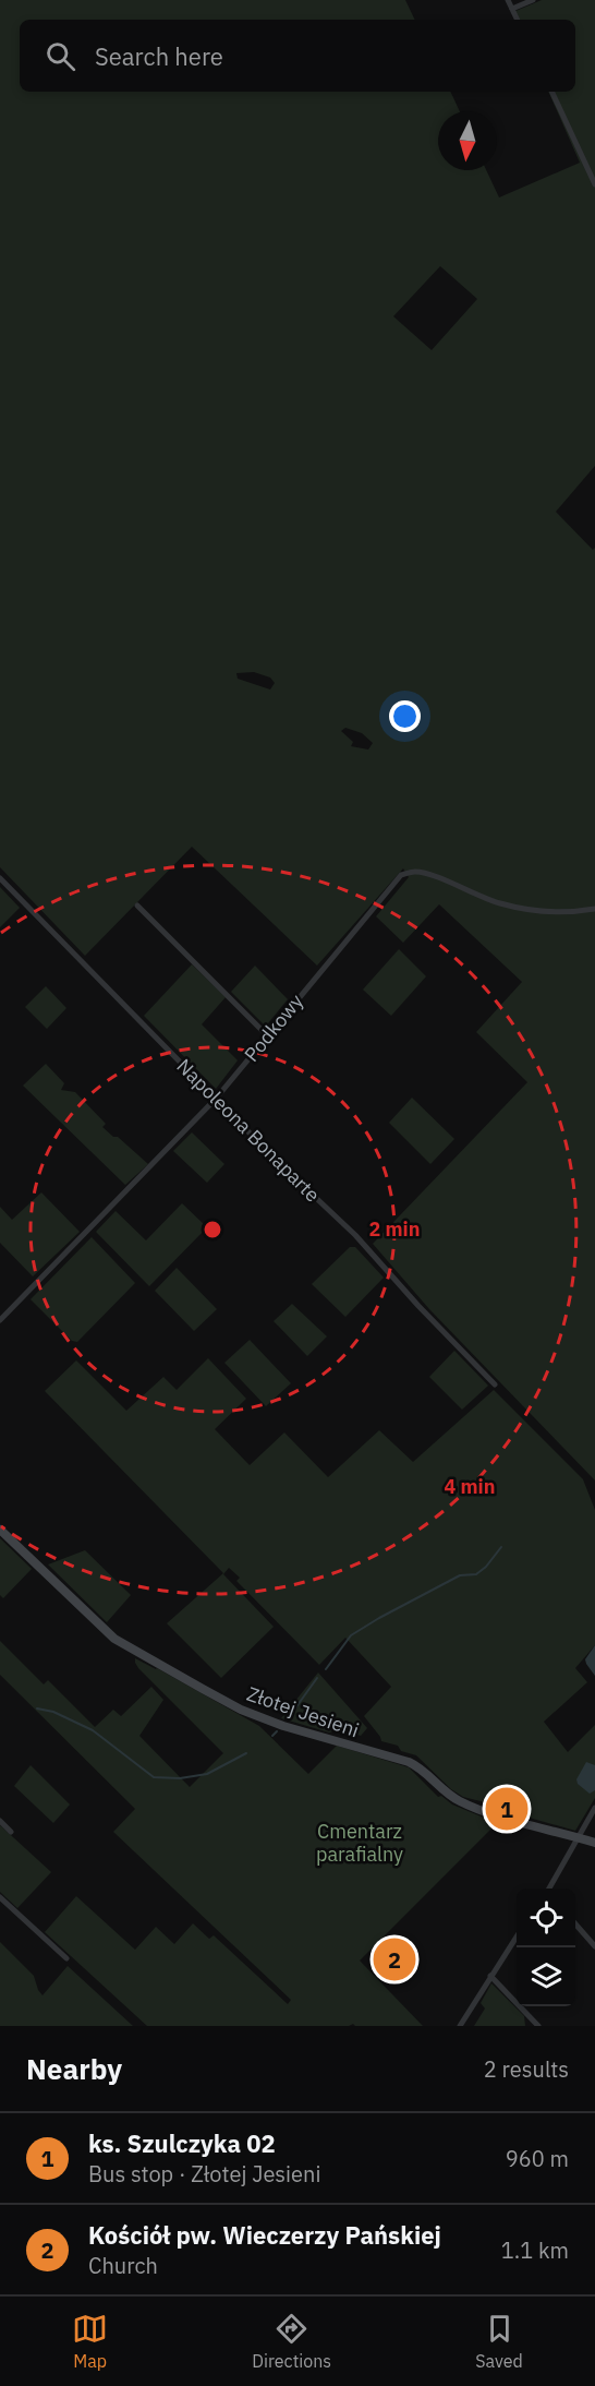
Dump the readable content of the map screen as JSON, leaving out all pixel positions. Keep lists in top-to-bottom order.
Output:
{
  "streets": {
    "street": ["Podkowy", "Napoleona Bonaparte", "Złotej Jesieni"]
  },
  "crossings": [
    ["Podkowy", "Napoleona Bonaparte"]
  ],
  "parks": ["Cmentarz parafialny"],
  "north": "bottom",
  "page": {
    "search": "Search here",
    "pins": ["1", "2"],
    "heading": ["Nearby", "2 results"],
    "list": [
      {
        "mark": "1",
        "name": "ks. Szulczyka 02",
        "note": "Bus stop · Złotej Jesieni",
        "value": "960 m"
      },
      {
        "mark": "2",
        "name": "Kościół pw. Wieczerzy Pańskiej",
        "note": "Church",
        "value": "1.1 km"
      }
    ],
    "nav": ["Map", "Directions", "Saved"]
  },
  "rings": ["2 min", "4 min"]
}
